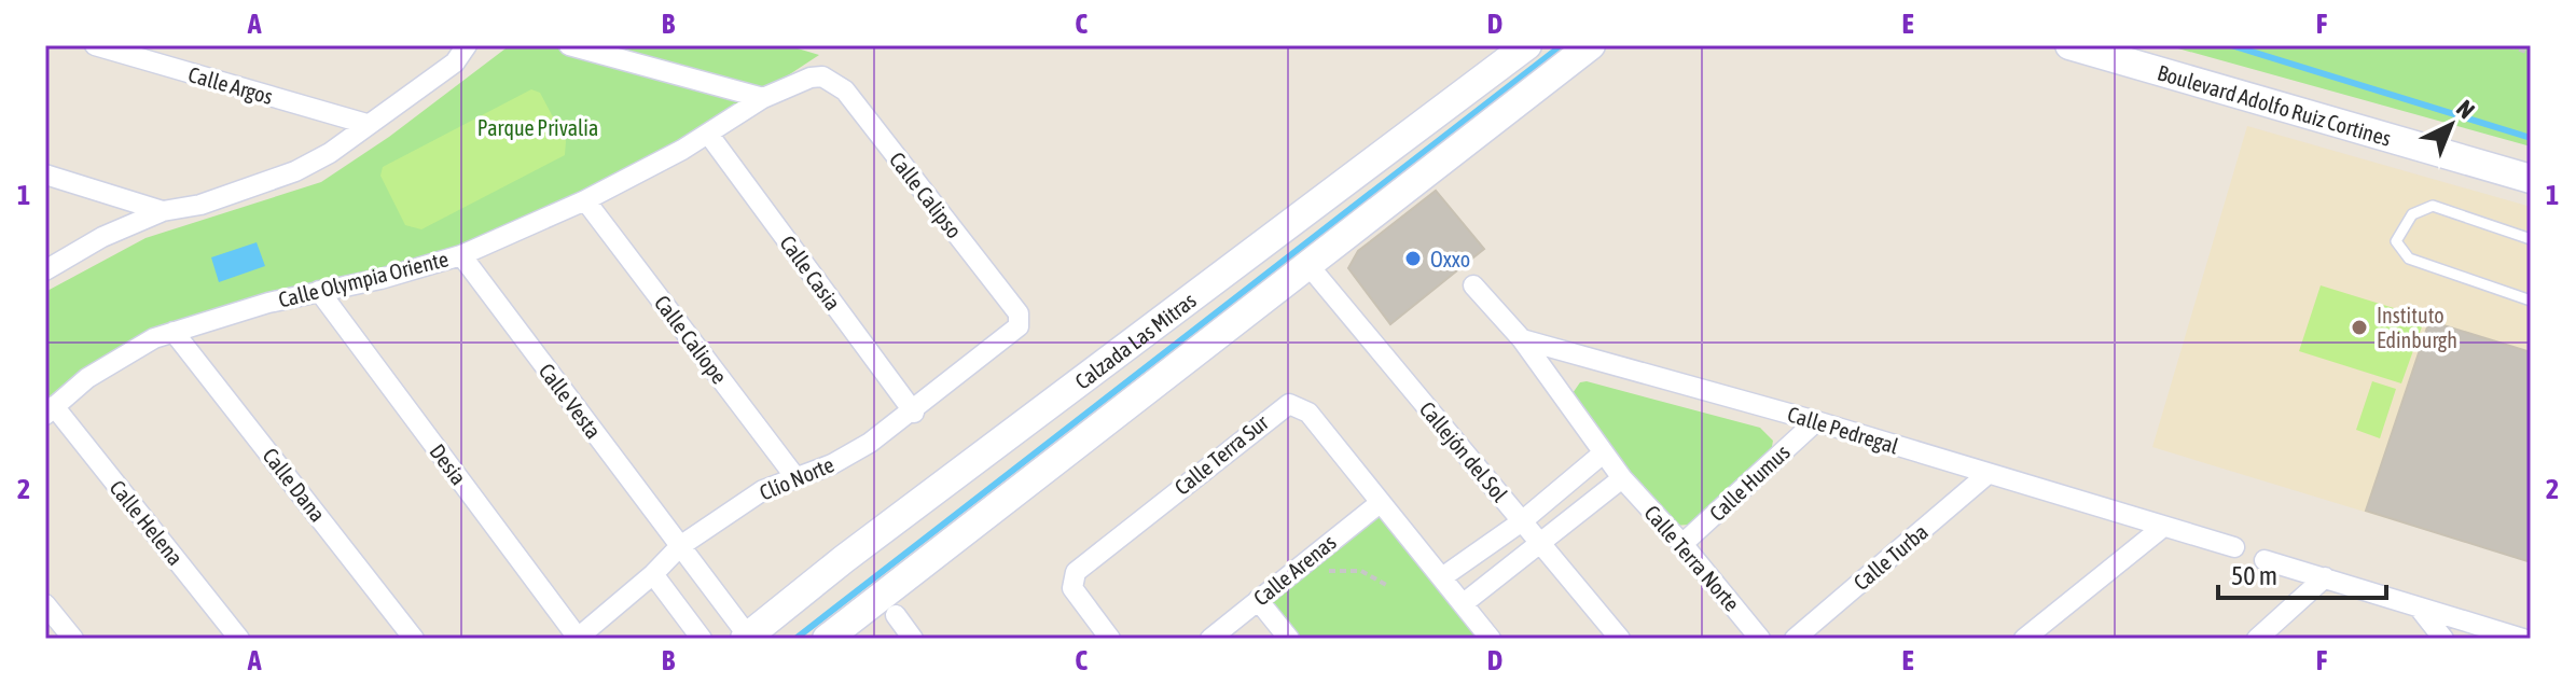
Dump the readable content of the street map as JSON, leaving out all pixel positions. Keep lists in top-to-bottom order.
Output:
{
  "streets": {
    "main road": ["Boulevard Adolfo Ruiz Cortines", "Calzada Las Mitras"],
    "street": [
      "Calle Argos",
      "Calle Calipso",
      "Calle Casia",
      "Calle Olympia Oriente",
      "Calle Caliope",
      "Calle Vesta",
      "Calle Pedregal",
      "Callejón del Sol",
      "Calle Terra Sur",
      "Desia",
      "Clío Norte",
      "Calle Humus",
      "Calle Dana",
      "Calle Helena",
      "Calle Turba",
      "Calle Terra Norte",
      "Calle Arenas"
    ]
  },
  "crossings": [
    ["Calle Calipso", "Calle Olympia Oriente"],
    ["Calle Calipso", "Clío Norte"],
    ["Calle Casia", "Calle Olympia Oriente"],
    ["Calle Casia", "Clío Norte"],
    ["Calle Olympia Oriente", "Calle Caliope"],
    ["Calle Olympia Oriente", "Calle Vesta"],
    ["Calle Olympia Oriente", "Desia"],
    ["Calle Olympia Oriente", "Calle Dana"],
    ["Calle Olympia Oriente", "Calle Helena"],
    ["Calle Caliope", "Clío Norte"],
    ["Calzada Las Mitras", "Calle Vesta"],
    ["Calzada Las Mitras", "Callejón del Sol"],
    ["Calle Vesta", "Clío Norte"],
    ["Calle Pedregal", "Calle Humus"],
    ["Calle Pedregal", "Calle Turba"],
    ["Calle Pedregal", "Calle Terra Norte"],
    ["Calle Terra Sur", "Calle Arenas"],
    ["Desia", "Clío Norte"],
    ["Calle Humus", "Calle Terra Norte"]
  ],
  "parks": ["Parque Privalia"],
  "places": ["Oxxo", "Instituto Edinburgh"],
  "scale_bar": "50 m",
  "north": "top right",
  "grid": {
    "columns": [
      "A",
      "B",
      "C",
      "D",
      "E",
      "F"
    ],
    "rows": ["1", "2"]
  }
}
